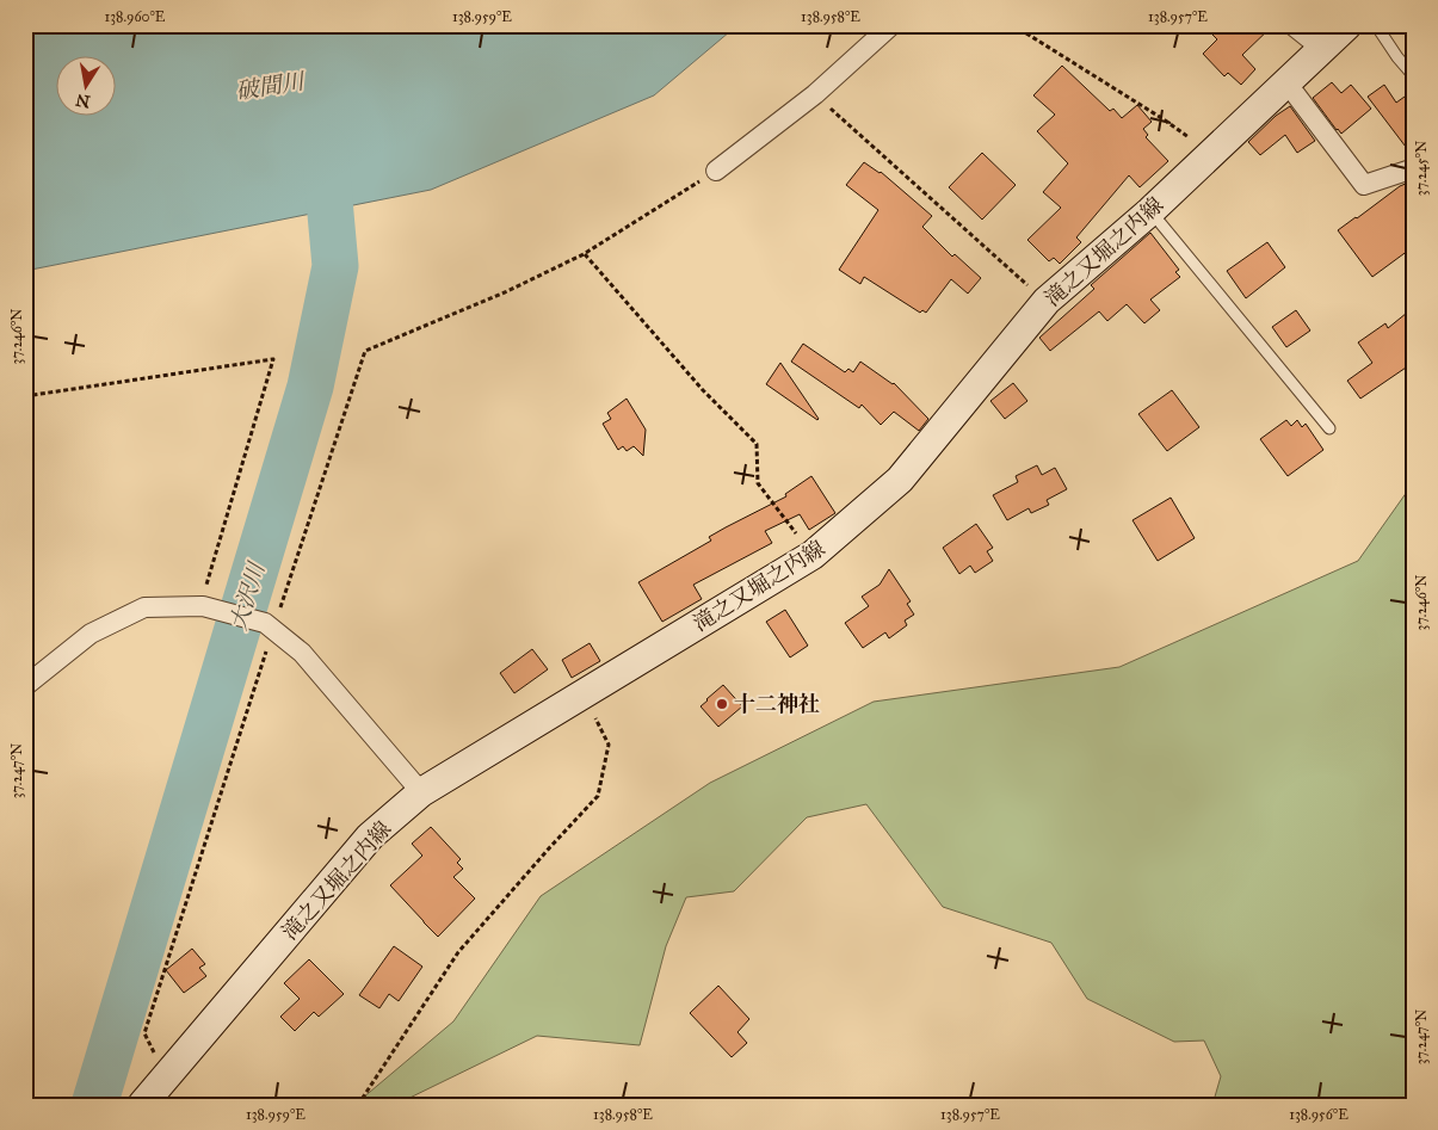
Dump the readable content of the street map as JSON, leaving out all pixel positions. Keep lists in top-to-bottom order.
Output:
{
  "streets": {
    "main road": ["滝之又堀之内線"]
  },
  "water": ["破間川", "大沢川"],
  "places": ["十二神社"],
  "north": "bottom",
  "coordinates": [
    "138.960°E",
    "138.959°E",
    "138.958°E",
    "138.957°E",
    "37.245°N",
    "37.246°N",
    "37.247°N",
    "138.956°E"
  ]
}
